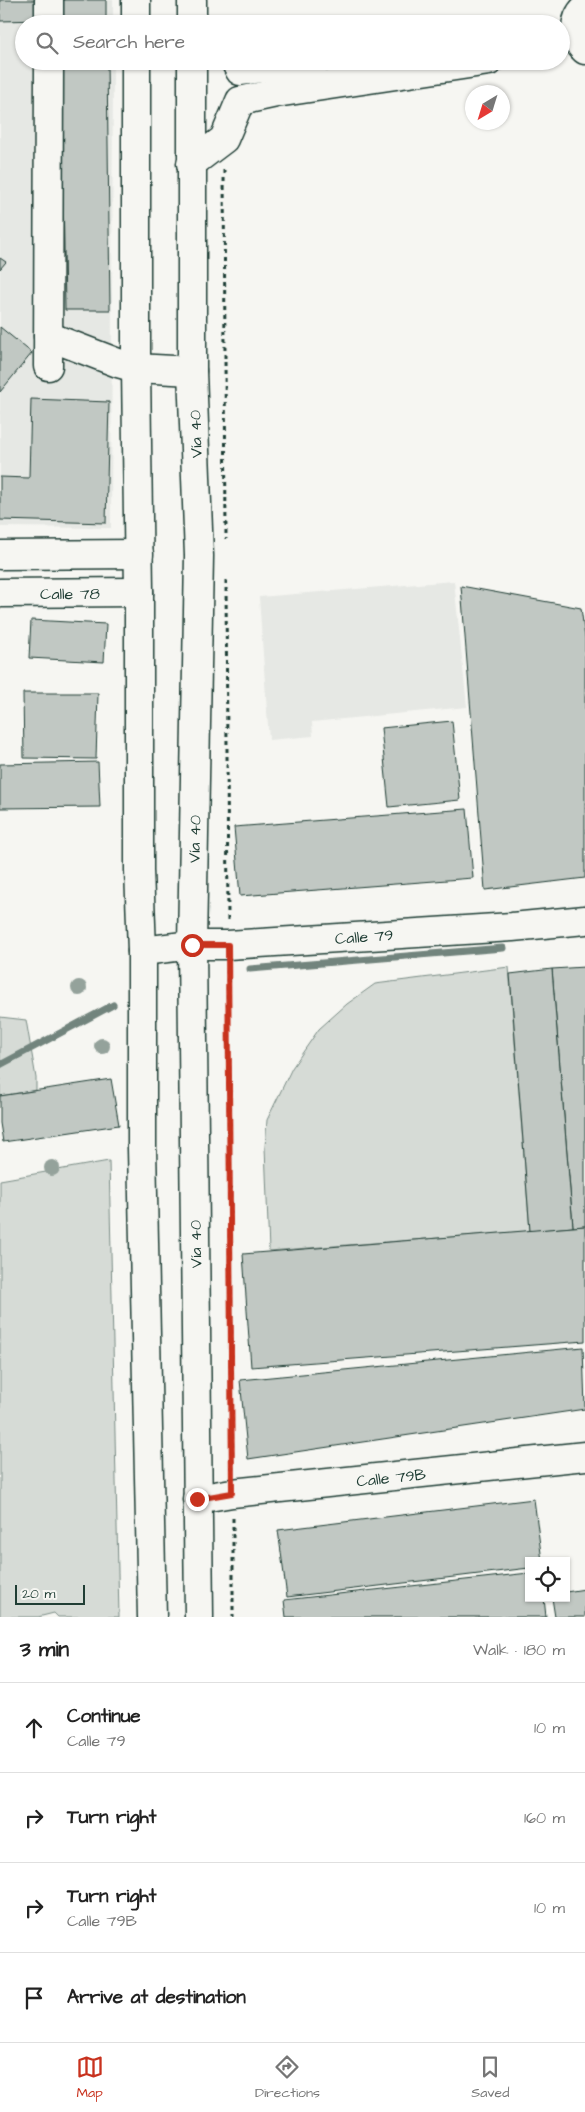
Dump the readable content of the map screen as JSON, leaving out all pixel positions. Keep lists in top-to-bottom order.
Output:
{
  "streets": {
    "main road": [
      "Vía 40",
      "Calle 78",
      "Calle 79",
      "Calle 79B"
    ]
  },
  "crossings": [
    ["Vía 40", "Calle 79"],
    ["Vía 40", "Calle 79B"]
  ],
  "scale_bar": "20 m",
  "north": "bottom left",
  "page": {
    "search": "Search here",
    "scale": "20 m",
    "heading": ["3 min", "Walk · 180 m"],
    "list": [
      ["Continue", "Calle 79", "10 m"],
      ["Turn right", "160 m"],
      ["Turn right", "Calle 79B", "10 m"],
      "Arrive at destination"
    ],
    "nav": ["Map", "Directions", "Saved"]
  }
}
